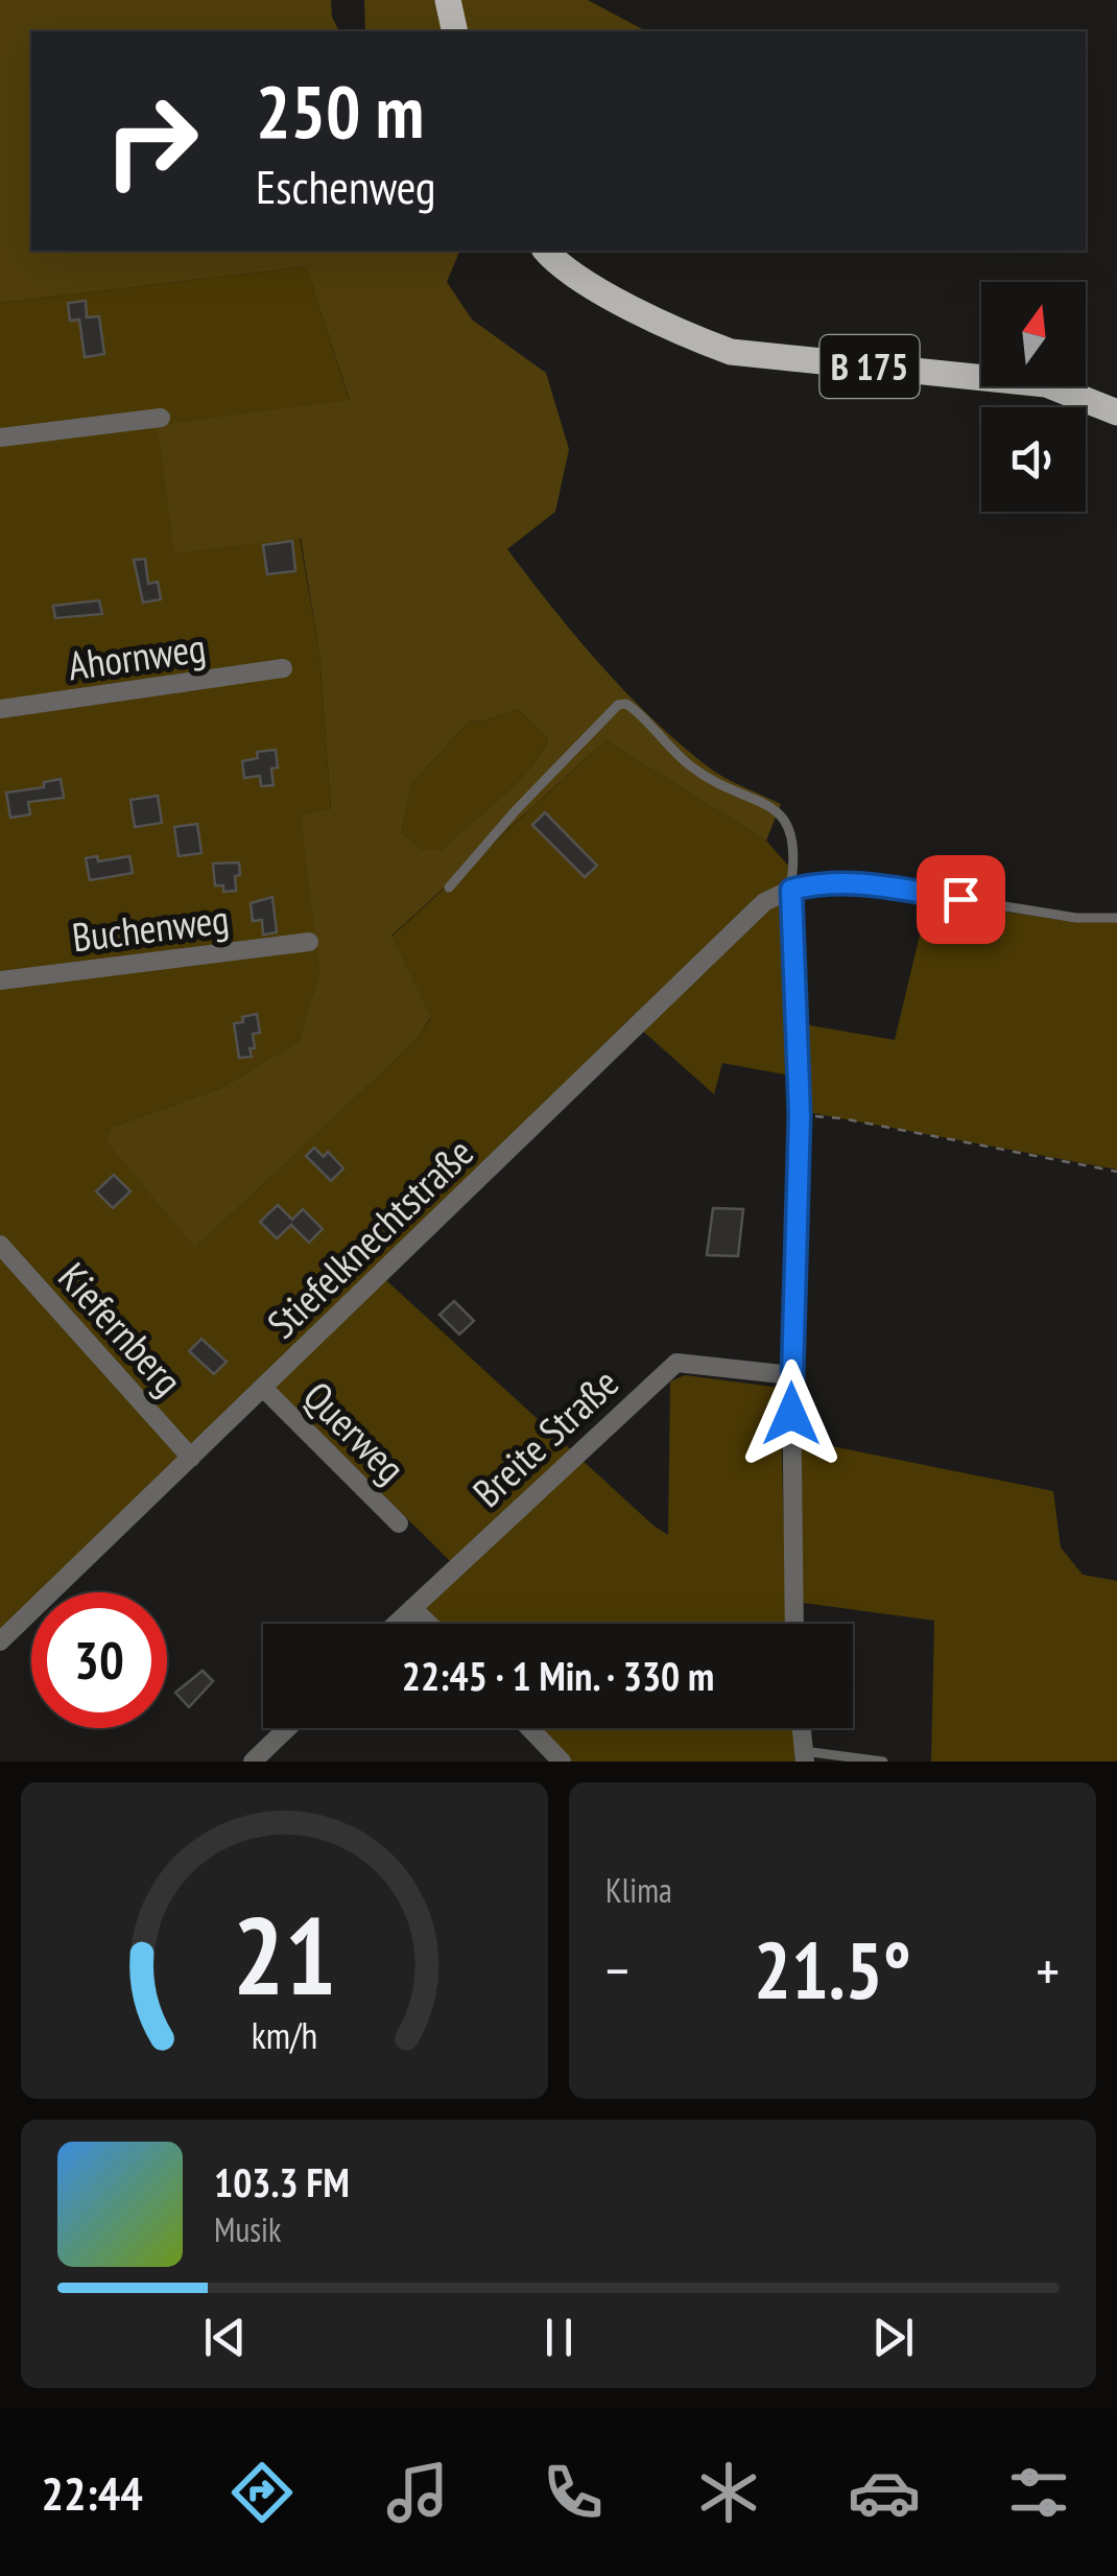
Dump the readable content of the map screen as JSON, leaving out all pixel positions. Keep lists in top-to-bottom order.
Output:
{
  "streets": {
    "main road": ["B 175"],
    "street": [
      "Ahornweg",
      "Buchenweg",
      "Stiefelknechtstraße",
      "Kiefernberg",
      "Querweg",
      "Breite Straße"
    ]
  },
  "crossings": [
    ["Stiefelknechtstraße", "Kiefernberg"],
    ["Stiefelknechtstraße", "Querweg"]
  ],
  "north": "top",
  "page": {
    "turn": ["250 m", "Eschenweg"],
    "limit": "30",
    "trip": "22:45 · 1 Min. · 330 m",
    "tile": "Klima",
    "heat": ["−", "21.5°", "+"],
    "song": ["103.3 FM", "Musik"],
    "tabs": "22:44",
    "gauge": ["21", "km/h"]
  }
}
